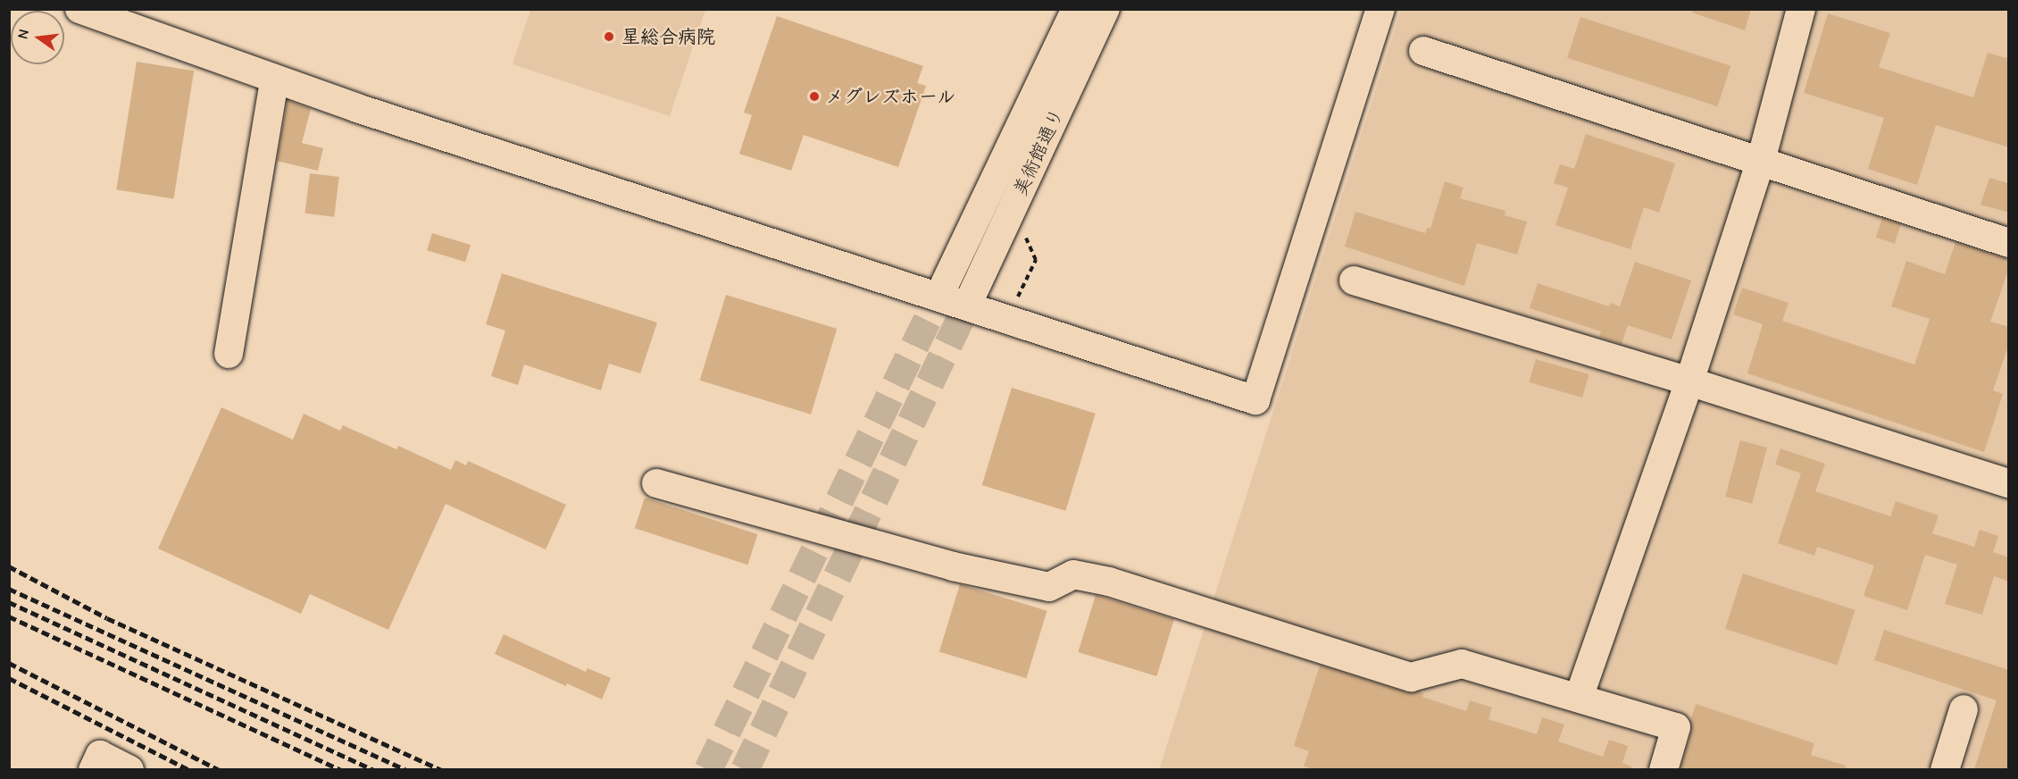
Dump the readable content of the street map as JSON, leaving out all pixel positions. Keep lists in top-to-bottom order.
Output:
{
  "streets": {
    "street": ["美術館通り"]
  },
  "places": ["星総合病院", "メグレズホール"],
  "north": "left"
}
